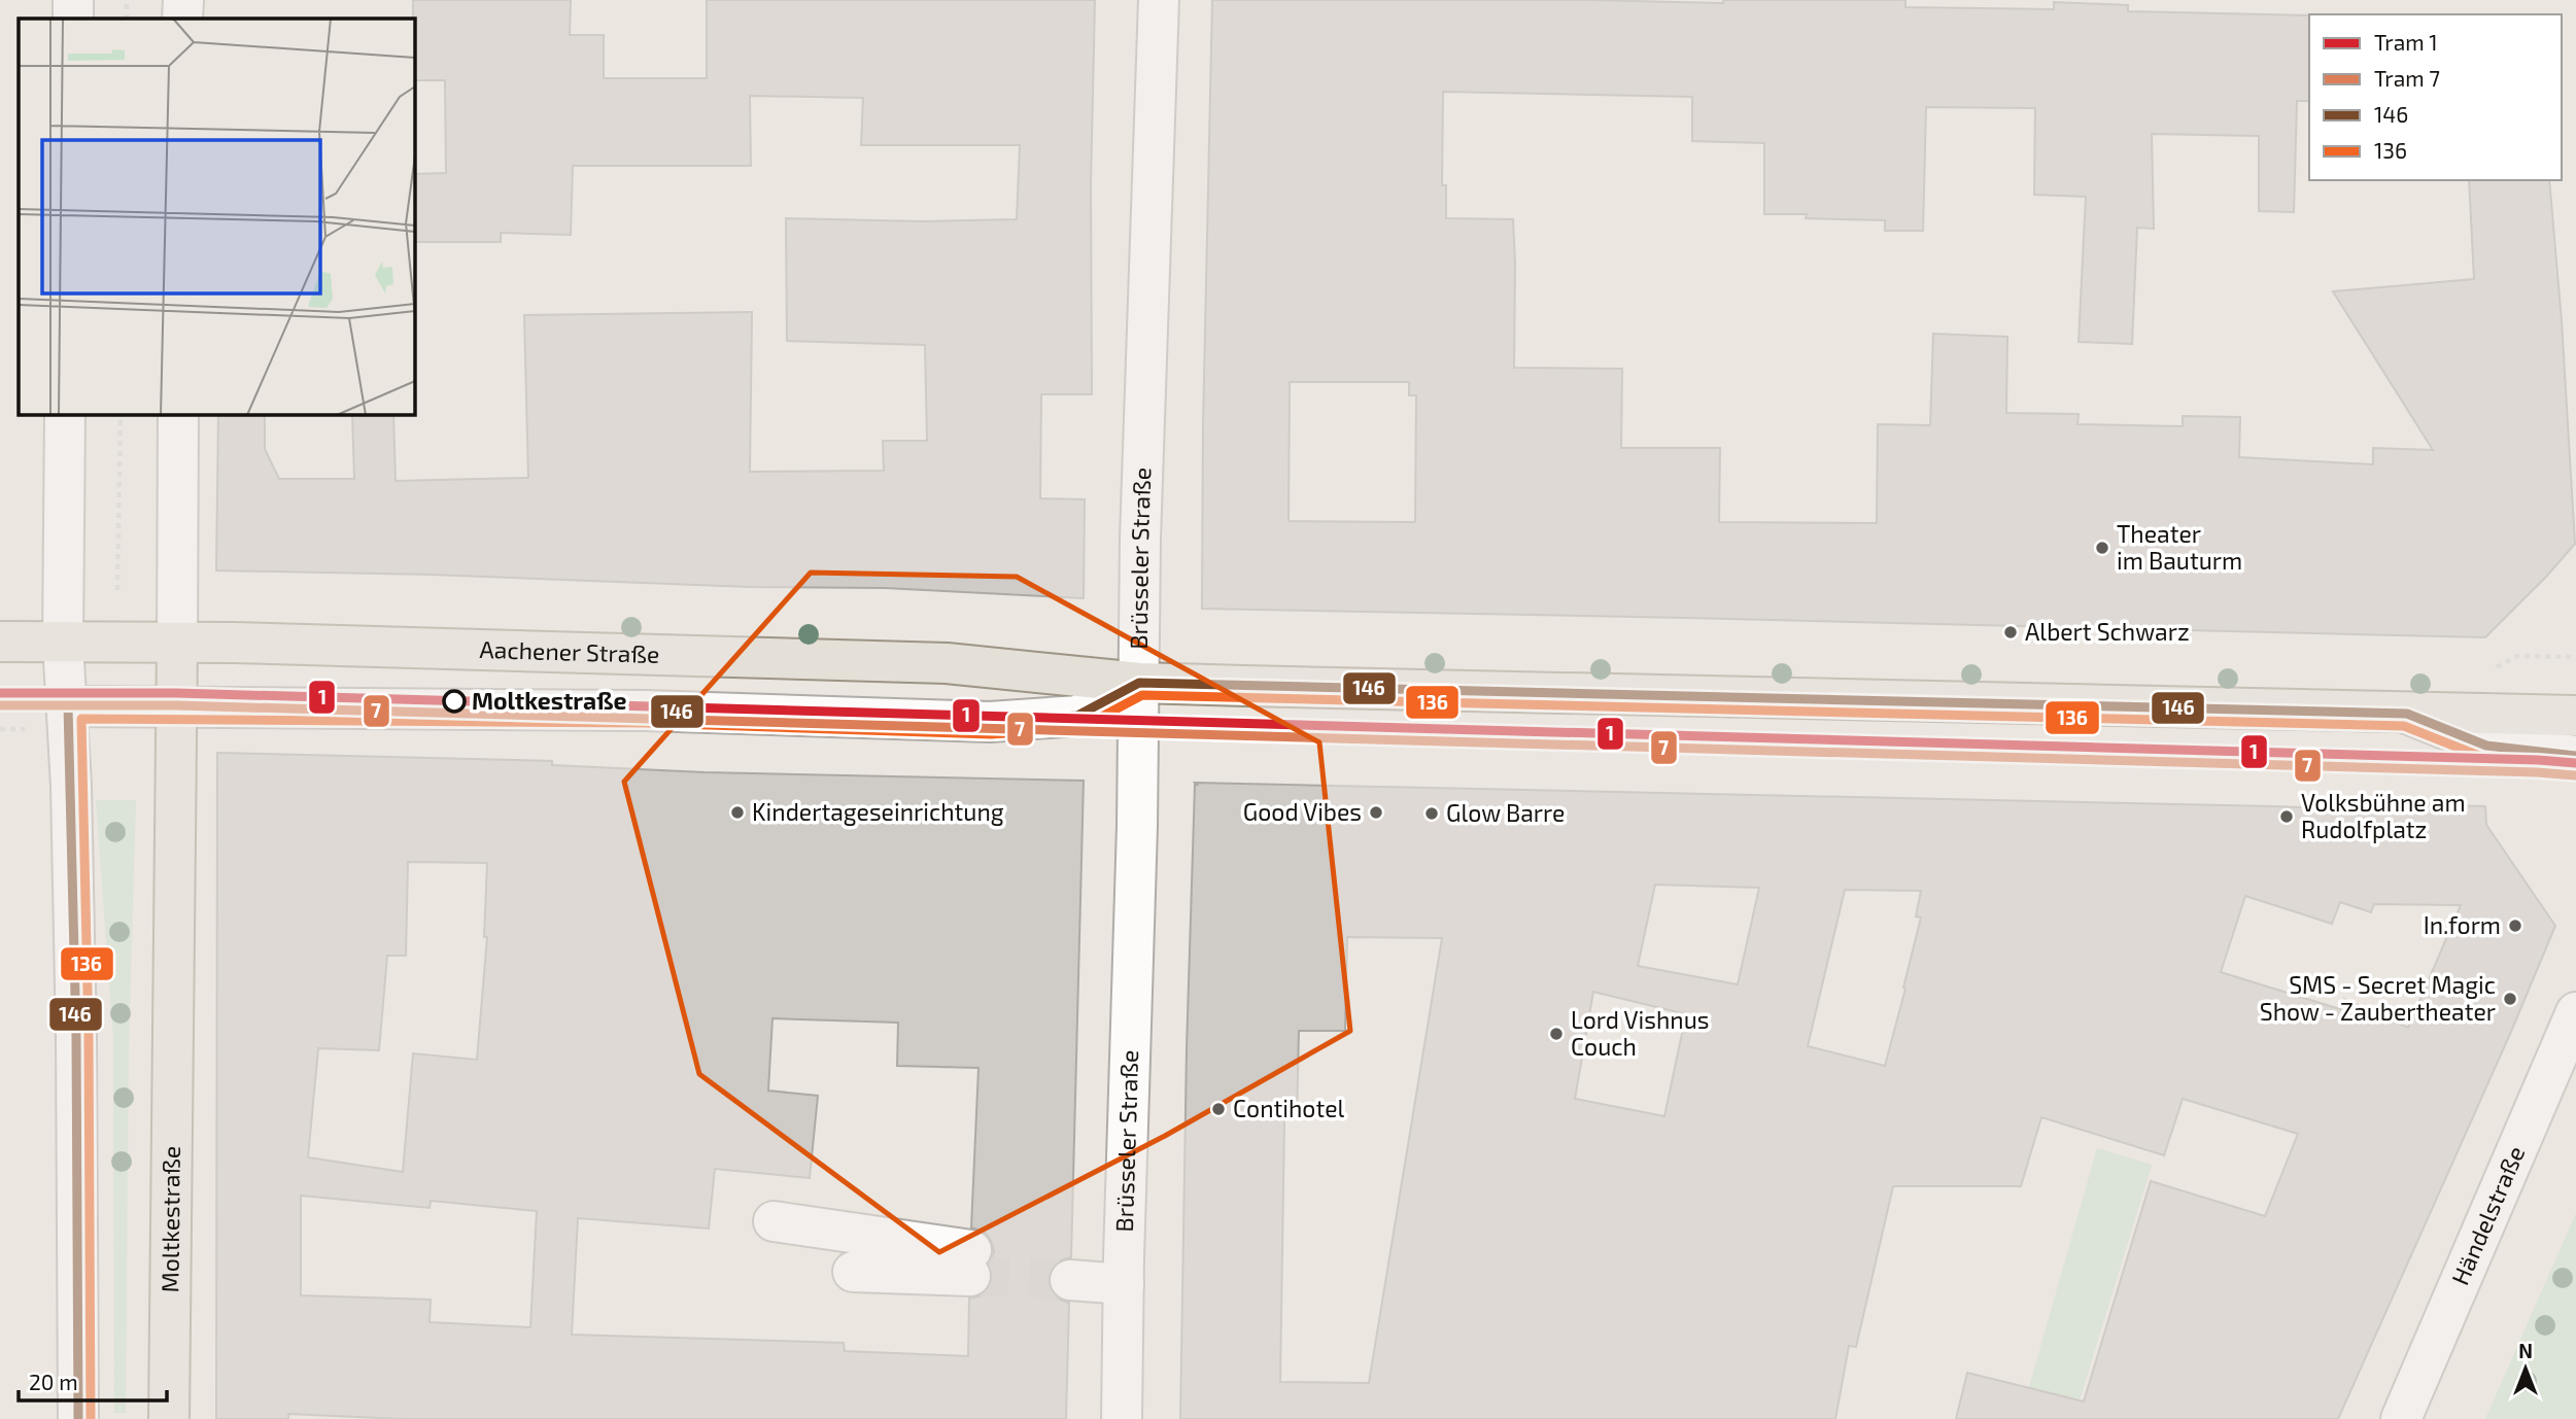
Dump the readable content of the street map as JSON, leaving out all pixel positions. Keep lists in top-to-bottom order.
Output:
{
  "streets": {
    "main road": ["Aachener Straße", "Moltkestraße"],
    "street": ["Brüsseler Straße", "Händelstraße"]
  },
  "crossings": [
    ["Brüsseler Straße", "Aachener Straße"],
    ["Aachener Straße", "Moltkestraße"]
  ],
  "places": [
    "Theater im Bauturm",
    "Albert Schwarz",
    "Moltkestraße",
    "Kindertageseinrichtung",
    "Good Vibes",
    "Glow Barre",
    "Volksbühne am Rudolfplatz",
    "In.form",
    "SMS - Secret Magic Show - Zaubertheater",
    "Lord Vishnus Couch",
    "Contihotel"
  ],
  "lines": [
    "transit line 146",
    "tram line 1",
    "transit line 136",
    "tram line 7"
  ],
  "legend": [
    "Tram 1",
    "Tram 7",
    "146",
    "136"
  ],
  "scale_bar": "20 m",
  "north": "top"
}
